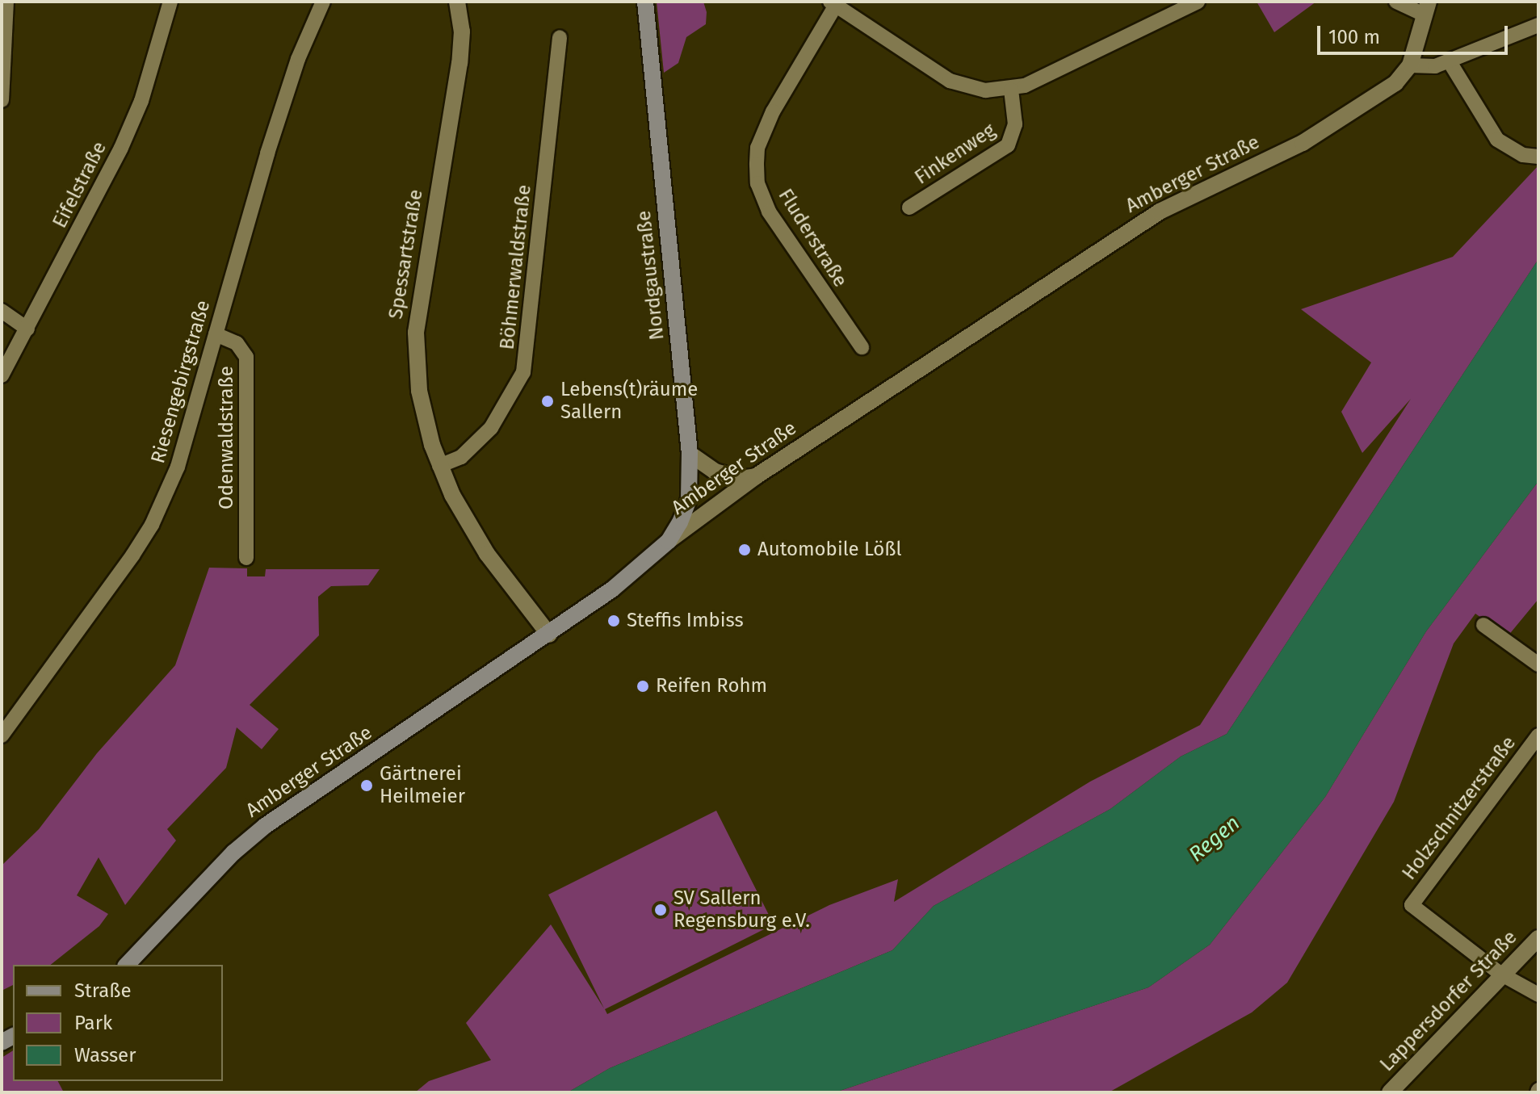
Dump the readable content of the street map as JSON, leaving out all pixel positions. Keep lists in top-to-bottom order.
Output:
{
  "streets": {
    "main road": ["Amberger Straße", "Nordgaustraße"],
    "street": [
      "Finkenweg",
      "Eifelstraße",
      "Fluderstraße",
      "Spessartstraße",
      "Böhmerwaldstraße",
      "Riesengebirgstraße",
      "Odenwaldstraße",
      "Holzschnitzerstraße",
      "Lappersdorfer Straße"
    ]
  },
  "crossings": [
    ["Amberger Straße", "Spessartstraße"],
    ["Amberger Straße", "Nordgaustraße"],
    ["Spessartstraße", "Böhmerwaldstraße"],
    ["Riesengebirgstraße", "Odenwaldstraße"],
    ["Holzschnitzerstraße", "Lappersdorfer Straße"]
  ],
  "water": ["Regen"],
  "places": [
    "Lebens(t)räume Sallern",
    "Automobile Lößl",
    "Steffis Imbiss",
    "Reifen Rohm",
    "Gärtnerei Heilmeier",
    "SV Sallern Regensburg e.V."
  ],
  "legend": ["Straße", "Park", "Wasser"],
  "scale_bar": "100 m"
}
